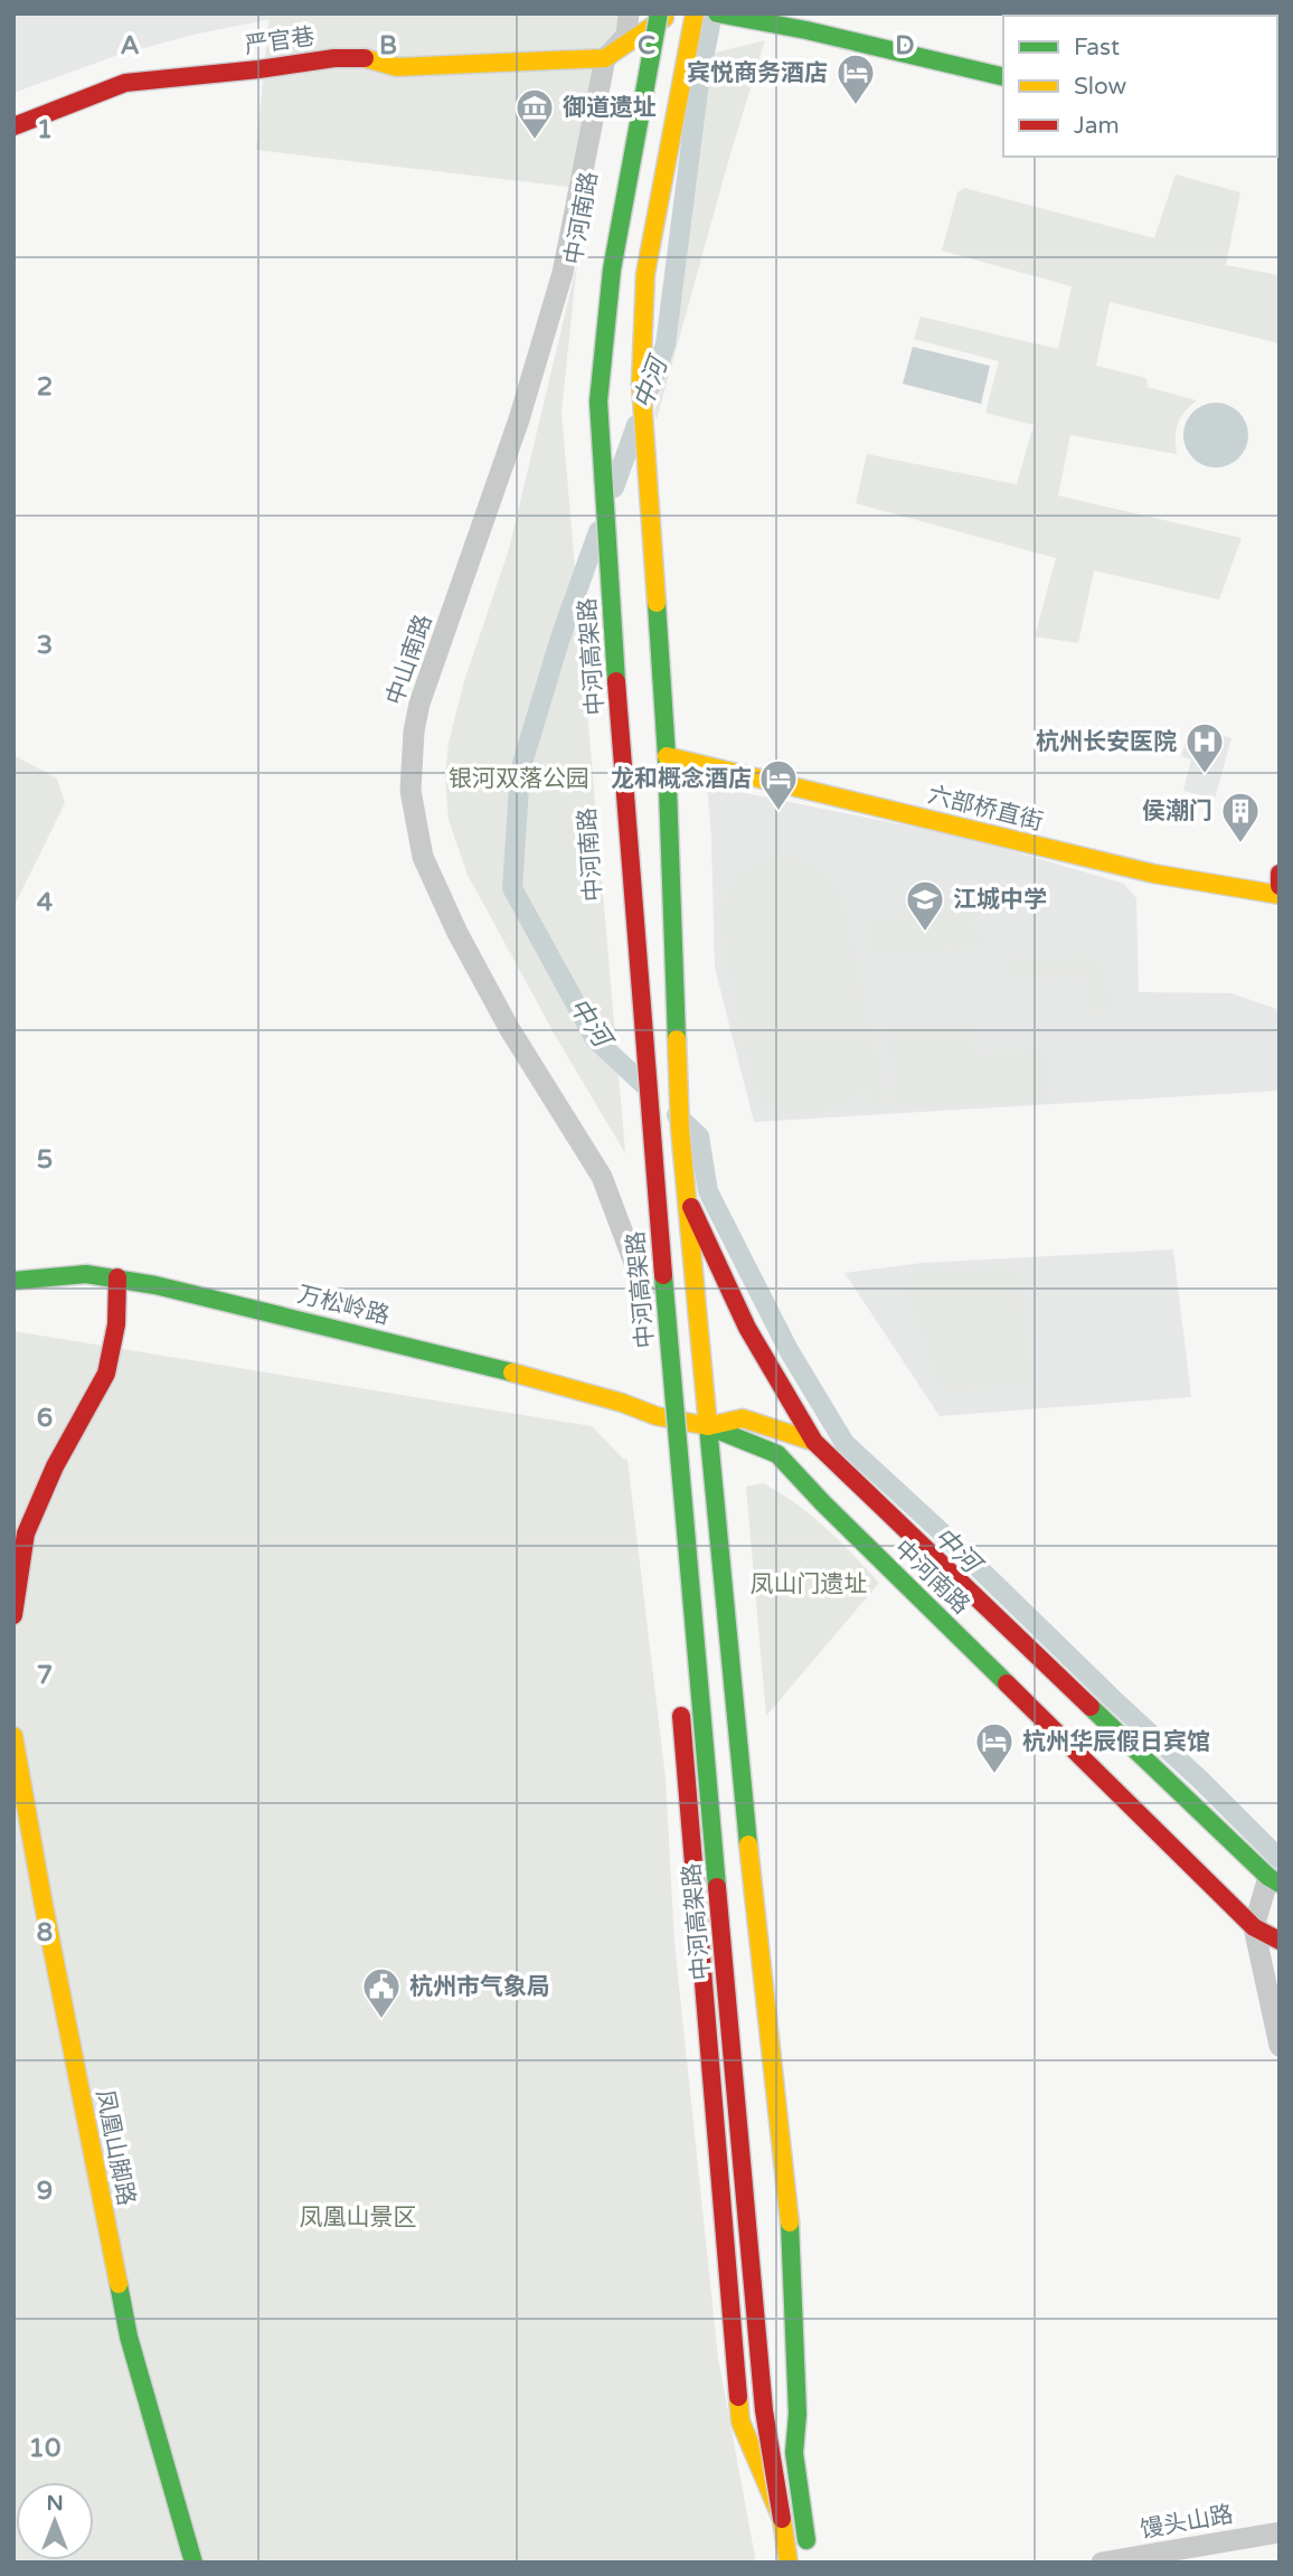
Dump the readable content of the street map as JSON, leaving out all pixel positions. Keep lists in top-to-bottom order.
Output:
{
  "streets": {
    "main road": [
      "严官巷",
      "中河南路",
      "中河高架路",
      "六部桥直街",
      "万松岭路",
      "凤凰山脚路"
    ],
    "street": ["中山南路", "馒头山路"]
  },
  "crossings": [
    ["严官巷", "中山南路"],
    ["中河南路", "中山南路"],
    ["中河南路", "六部桥直街"],
    ["中河南路", "万松岭路"]
  ],
  "water": ["中河"],
  "parks": ["银河双落公园", "凤山门遗址", "凤凰山景区"],
  "places": {
    "hotel": ["宾悦商务酒店", "龙和概念酒店", "杭州华辰假日宾馆"],
    "museum": ["御道遗址"],
    "hospital": ["杭州长安医院"],
    "building": ["侯潮门"],
    "school or university": ["江城中学"],
    "public building": ["杭州市气象局"]
  },
  "legend": ["Fast", "Slow", "Jam"],
  "north": "top",
  "grid": {
    "columns": [
      "A",
      "B",
      "C",
      "D"
    ],
    "rows": [
      "1",
      "2",
      "3",
      "4",
      "5",
      "6",
      "7",
      "8",
      "9",
      "10"
    ]
  }
}
